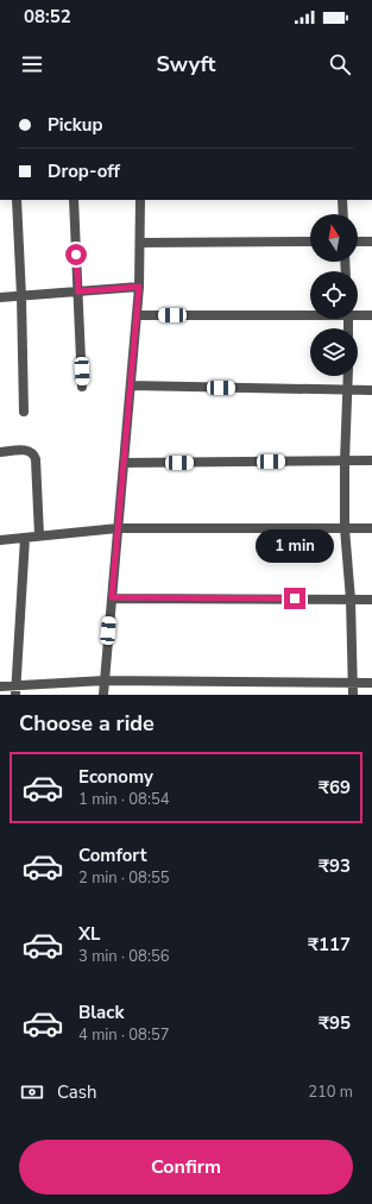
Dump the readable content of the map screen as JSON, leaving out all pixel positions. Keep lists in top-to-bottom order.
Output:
{
  "north": "top",
  "page": {
    "status": "08:52",
    "header": "Swyft",
    "banner": ["Pickup", "Drop-off"],
    "bubble": "1 min",
    "heading": "Choose a ride",
    "list": [
      {
        "name": "Economy",
        "note": "1 min · 08:54",
        "value": "₹69"
      },
      {
        "name": "Comfort",
        "note": "2 min · 08:55",
        "value": "₹93"
      },
      {
        "name": "XL",
        "note": "3 min · 08:56",
        "value": "₹117"
      },
      {
        "name": "Black",
        "note": "4 min · 08:57",
        "value": "₹95"
      }
    ],
    "pay": ["Cash", "210 m"],
    "buttons": "Confirm"
  }
}
